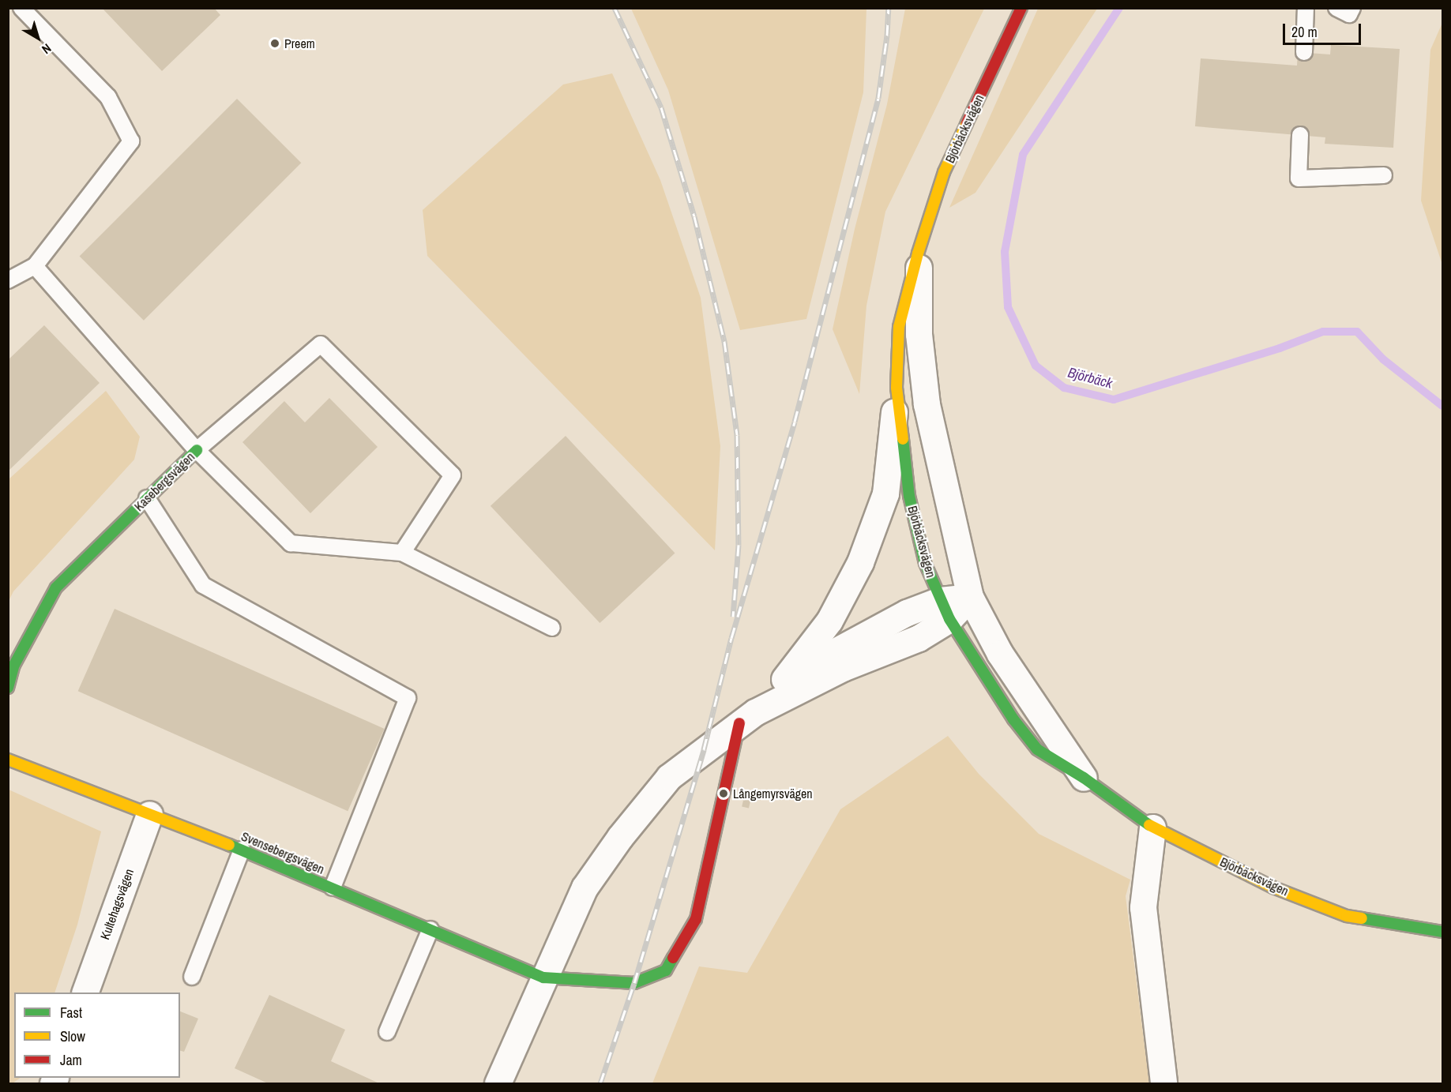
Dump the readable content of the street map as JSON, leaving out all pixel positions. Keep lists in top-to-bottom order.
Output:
{
  "streets": {
    "street": [
      "Björbäcksvägen",
      "Kasebergsvägen",
      "Svensebergsvägen",
      "Kultehagsvägen"
    ]
  },
  "crossings": [
    ["Svensebergsvägen", "Kultehagsvägen"]
  ],
  "water": ["Björbäck"],
  "places": ["Preem", "Långemyrsvägen"],
  "legend": ["Fast", "Slow", "Jam"],
  "scale_bar": "20 m",
  "north": "bottom right"
}
